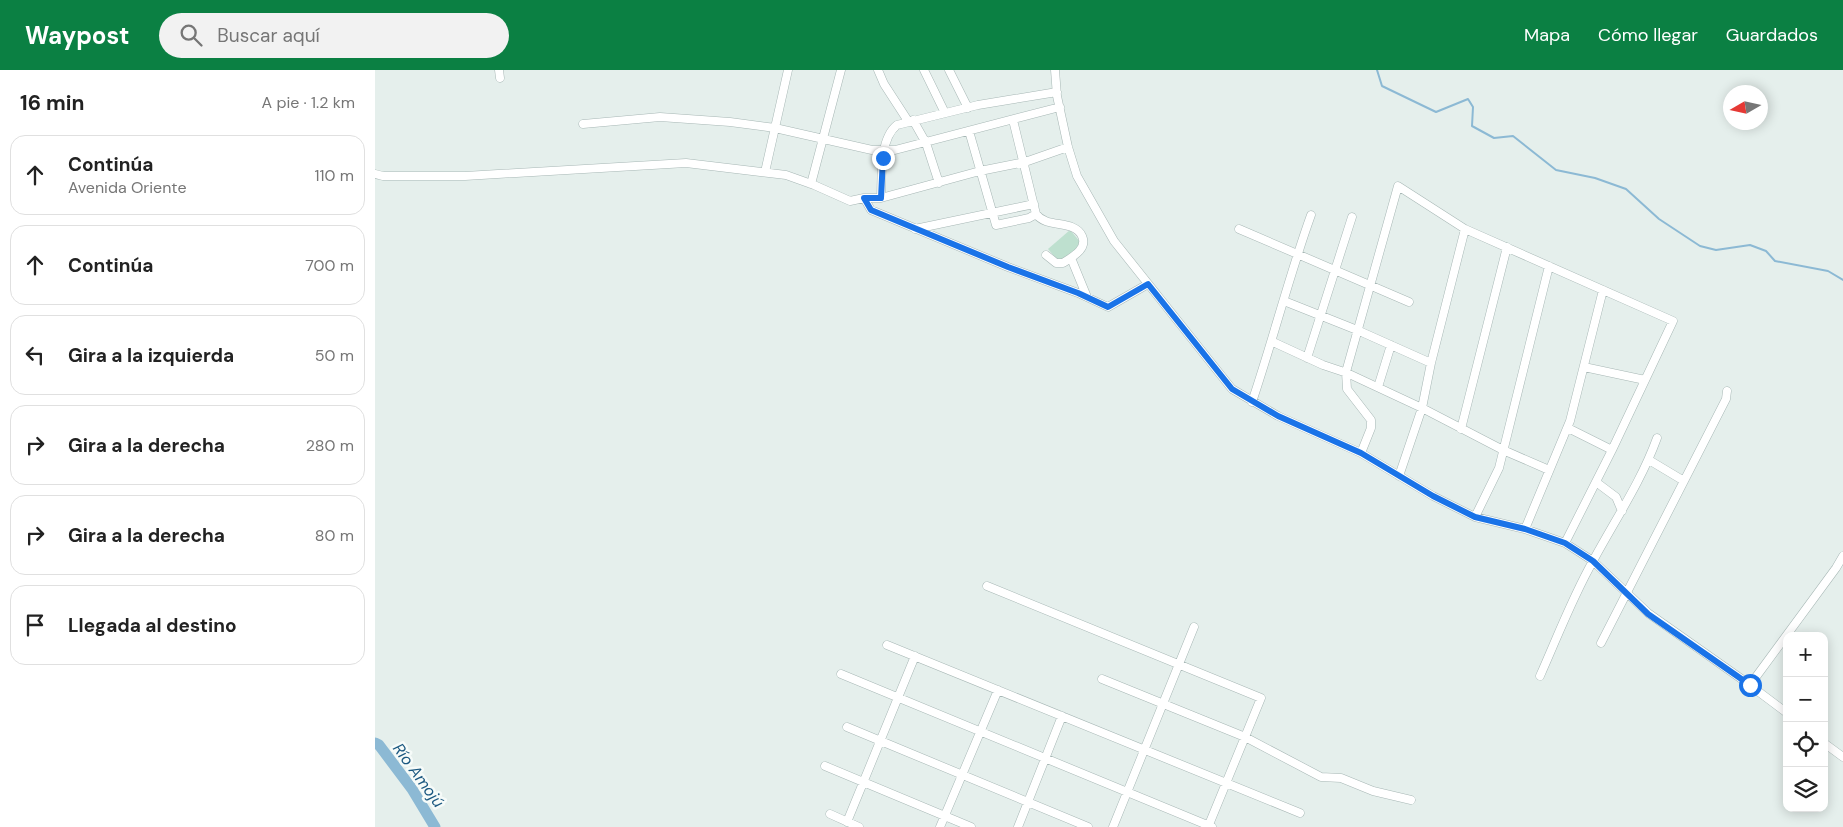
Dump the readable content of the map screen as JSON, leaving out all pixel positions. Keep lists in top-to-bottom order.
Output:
{
  "water": ["Río Amojú"],
  "north": "left",
  "page": {
    "header": "Waypost",
    "search": "Buscar aquí",
    "nav": ["Mapa", "Cómo llegar", "Guardados"],
    "heading": ["16 min", "A pie · 1.2 km"],
    "list": [
      ["Continúa", "Avenida Oriente", "110 m"],
      ["Continúa", "700 m"],
      ["Gira a la izquierda", "50 m"],
      ["Gira a la derecha", "280 m"],
      ["Gira a la derecha", "80 m"],
      "Llegada al destino"
    ],
    "map_buttons": ["+", "−"]
  }
}
